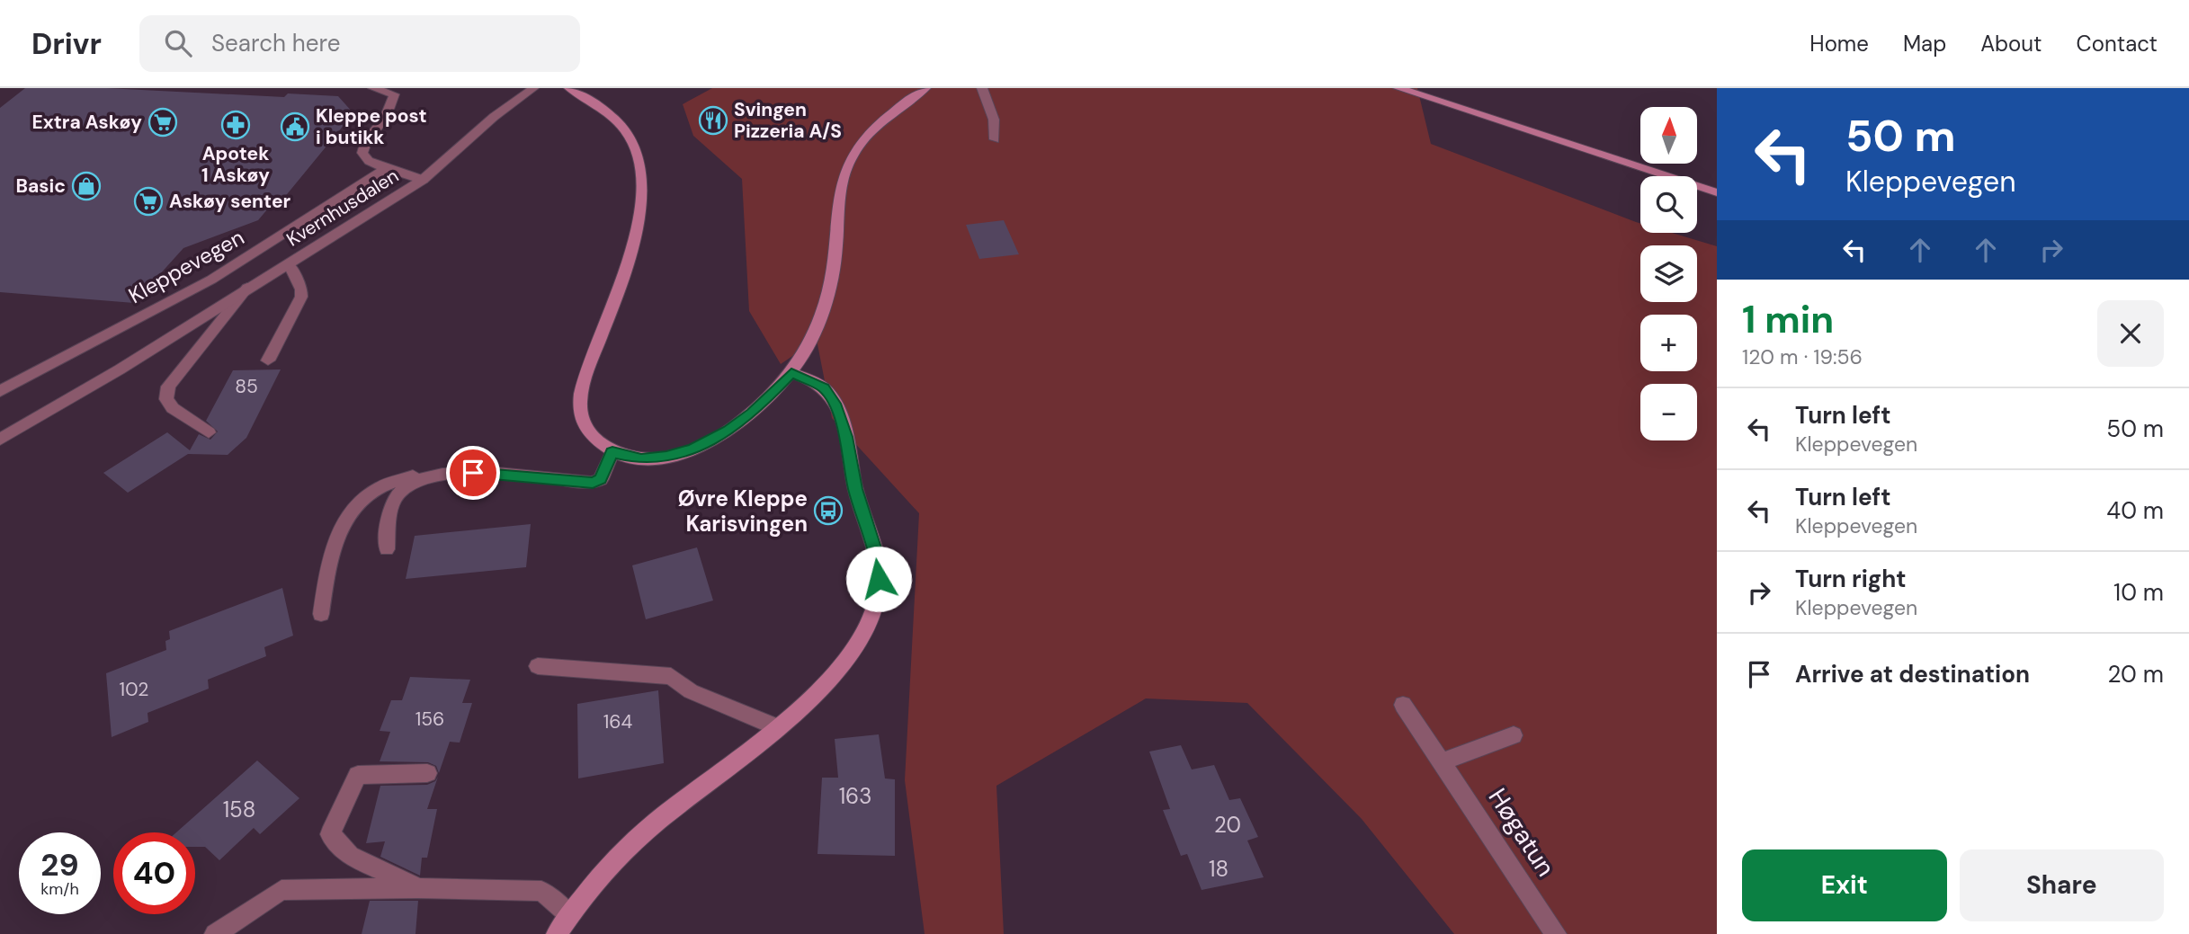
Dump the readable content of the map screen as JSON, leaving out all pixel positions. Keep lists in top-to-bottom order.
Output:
{
  "streets": {
    "street": ["Kvernhusdalen", "Kleppevegen", "Høgatun"]
  },
  "places": {
    "restaurant": ["Svingen Pizzeria A/S"],
    "supermarket": ["Extra Askøy", "Askøy senter"],
    "pharmacy": ["Apotek 1 Askøy"],
    "public building": ["Kleppe post i butikk"],
    "shop": ["Basic"],
    "bus stop": ["Øvre Kleppe Karisvingen"]
  },
  "house_numbers": [
    "85",
    "102",
    "156",
    "164",
    "163",
    "158",
    "20",
    "18"
  ],
  "north": "top",
  "page": {
    "header": "Drivr",
    "search": "Search here",
    "nav": [
      "Home",
      "Map",
      "About",
      "Contact"
    ],
    "turn": ["50 m", "Kleppevegen"],
    "map_buttons": ["+", "−"],
    "heading": ["1 min", "120 m · 19:56"],
    "list": [
      {
        "name": "Turn left",
        "note": "Kleppevegen",
        "value": "50 m"
      },
      {
        "name": "Turn left",
        "note": "Kleppevegen",
        "value": "40 m"
      },
      {
        "name": "Turn right",
        "note": "Kleppevegen",
        "value": "10 m"
      },
      {
        "name": "Arrive at destination",
        "value": "20 m"
      }
    ],
    "speed": "29 km/h",
    "limit": "40",
    "buttons": ["Exit", "Share"]
  }
}
